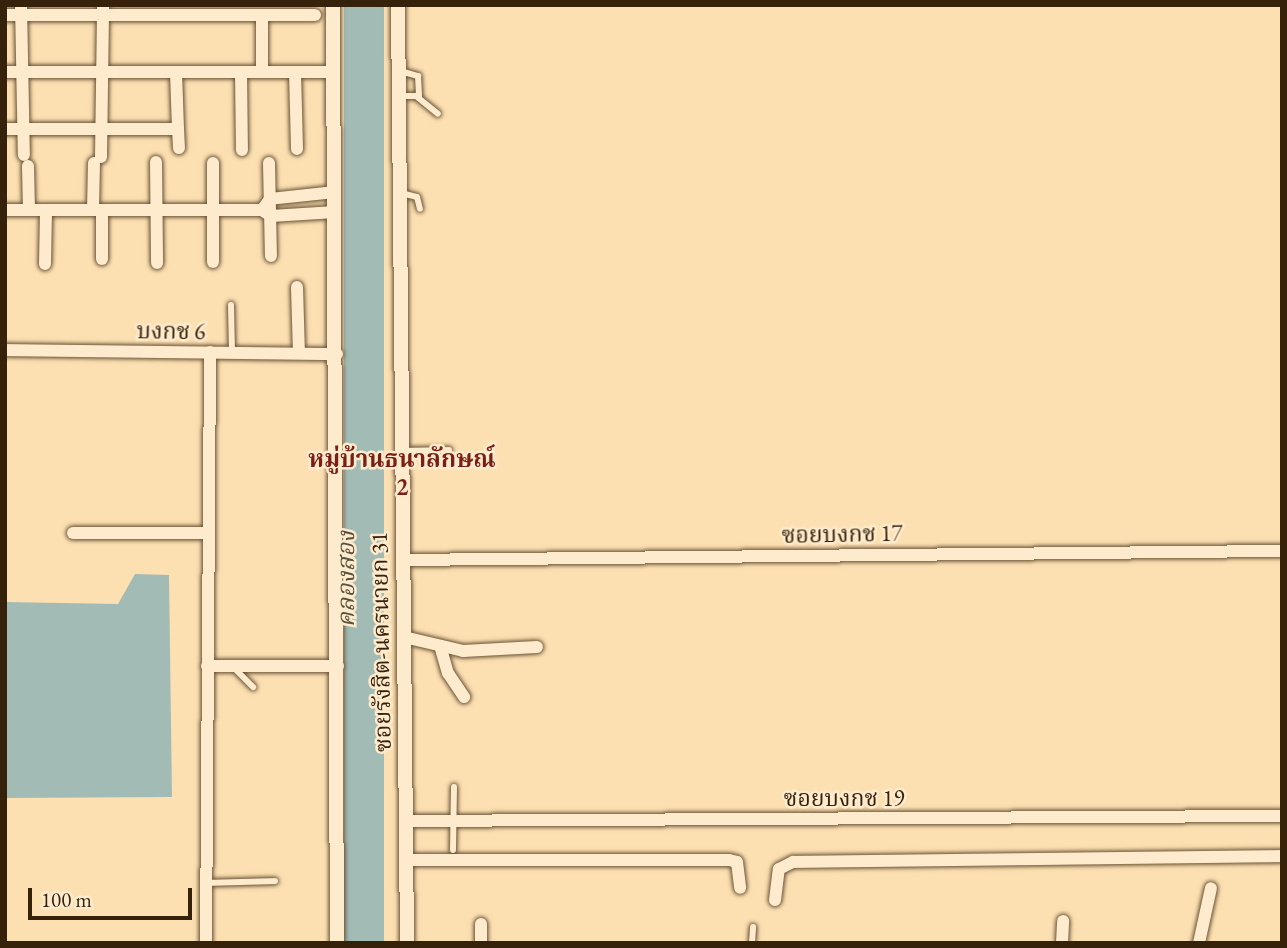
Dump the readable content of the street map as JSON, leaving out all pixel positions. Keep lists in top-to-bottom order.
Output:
{
  "streets": {
    "street": [
      "บงกช 6",
      "ซอยบงกช 17",
      "ซอยรังสิต-นครนายก 31",
      "ซอยบงกช 19"
    ]
  },
  "crossings": [
    ["ซอยบงกช 17", "ซอยรังสิต-นครนายก 31"],
    ["ซอยรังสิต-นครนายก 31", "ซอยบงกช 19"]
  ],
  "districts": ["หมู่บ้านธนาลักษณ์ 2"],
  "water": ["คลองสอง"],
  "scale_bar": "100 m"
}
